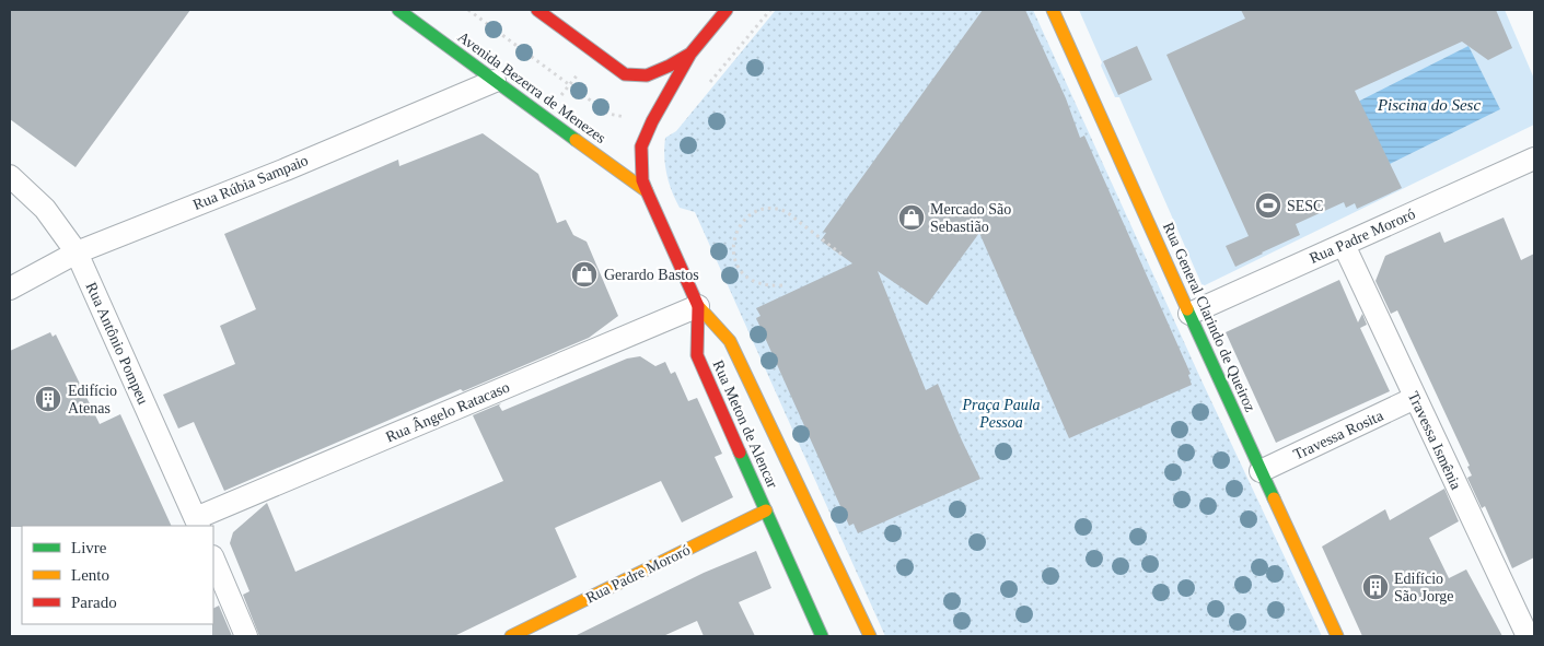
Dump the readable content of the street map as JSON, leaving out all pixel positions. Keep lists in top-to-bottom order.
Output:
{
  "streets": {
    "street": [
      "Avenida Bezerra de Menezes",
      "Rua Rúbia Sampaio",
      "Rua Padre Mororó",
      "Rua General Clarindo de Queiroz",
      "Rua Antônio Pompeu",
      "Rua Ângelo Ratacaso",
      "Rua Meton de Alencar",
      "Travessa Rosita",
      "Travessa Ismênia"
    ]
  },
  "crossings": [
    ["Avenida Bezerra de Menezes", "Rua Rúbia Sampaio"],
    ["Avenida Bezerra de Menezes", "Rua Meton de Alencar"],
    ["Rua Rúbia Sampaio", "Rua Antônio Pompeu"],
    ["Rua Padre Mororó", "Rua General Clarindo de Queiroz"],
    ["Rua Padre Mororó", "Rua Meton de Alencar"],
    ["Rua Padre Mororó", "Travessa Ismênia"],
    ["Rua General Clarindo de Queiroz", "Travessa Rosita"],
    ["Rua Antônio Pompeu", "Rua Ângelo Ratacaso"],
    ["Rua Ângelo Ratacaso", "Rua Meton de Alencar"],
    ["Travessa Rosita", "Travessa Ismênia"]
  ],
  "water": ["Piscina do Sesc"],
  "parks": ["Praça Paula Pessoa"],
  "places": {
    "sports": ["SESC"],
    "shop": ["Mercado São Sebastião", "Gerardo Bastos"],
    "building": ["Edifício Atenas", "Edifício São Jorge"]
  },
  "legend": ["Livre", "Lento", "Parado"]
}
